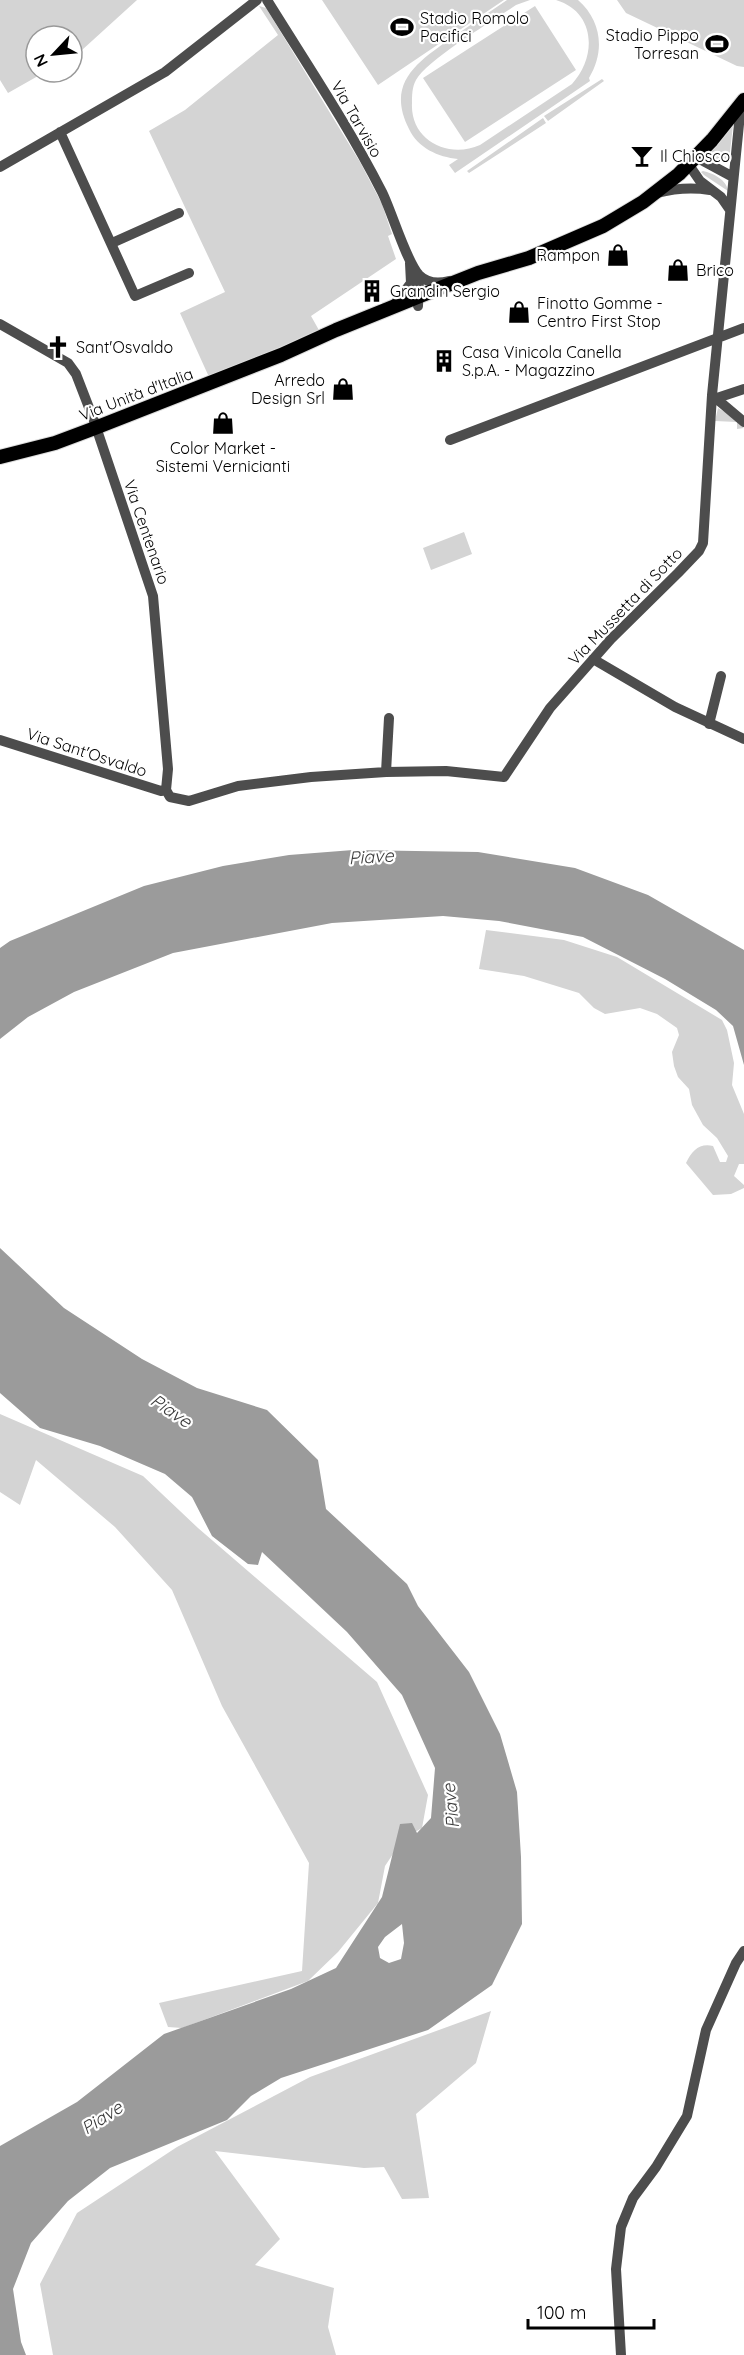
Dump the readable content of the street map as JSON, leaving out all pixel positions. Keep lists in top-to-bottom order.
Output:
{
  "streets": {
    "main road": ["Via Unità d'Italia"],
    "street": [
      "Via Tarvisio",
      "Via Centenario",
      "Via Mussetta di Sotto",
      "Via Sant'Osvaldo"
    ]
  },
  "crossings": [
    ["Via Tarvisio", "Via Unità d'Italia"],
    ["Via Unità d'Italia", "Via Centenario"],
    ["Via Unità d'Italia", "Via Mussetta di Sotto"],
    ["Via Centenario", "Via Mussetta di Sotto"],
    ["Via Centenario", "Via Sant'Osvaldo"],
    ["Via Mussetta di Sotto", "Via Sant'Osvaldo"]
  ],
  "water": ["Piave"],
  "places": {
    "sports": ["Stadio Romolo Pacifici", "Stadio Pippo Torresan"],
    "bar": ["Il Chiosco"],
    "shop": [
      "Rampon",
      "Brico",
      "Finotto Gomme - Centro First Stop",
      "Arredo Design Srl",
      "Color Market - Sistemi Vernicianti"
    ],
    "building": ["Grandin Sergio", "Casa Vinicola Canella S.p.A. - Magazzino"],
    "church": ["Sant'Osvaldo"]
  },
  "scale_bar": "100 m",
  "north": "bottom left"
}
